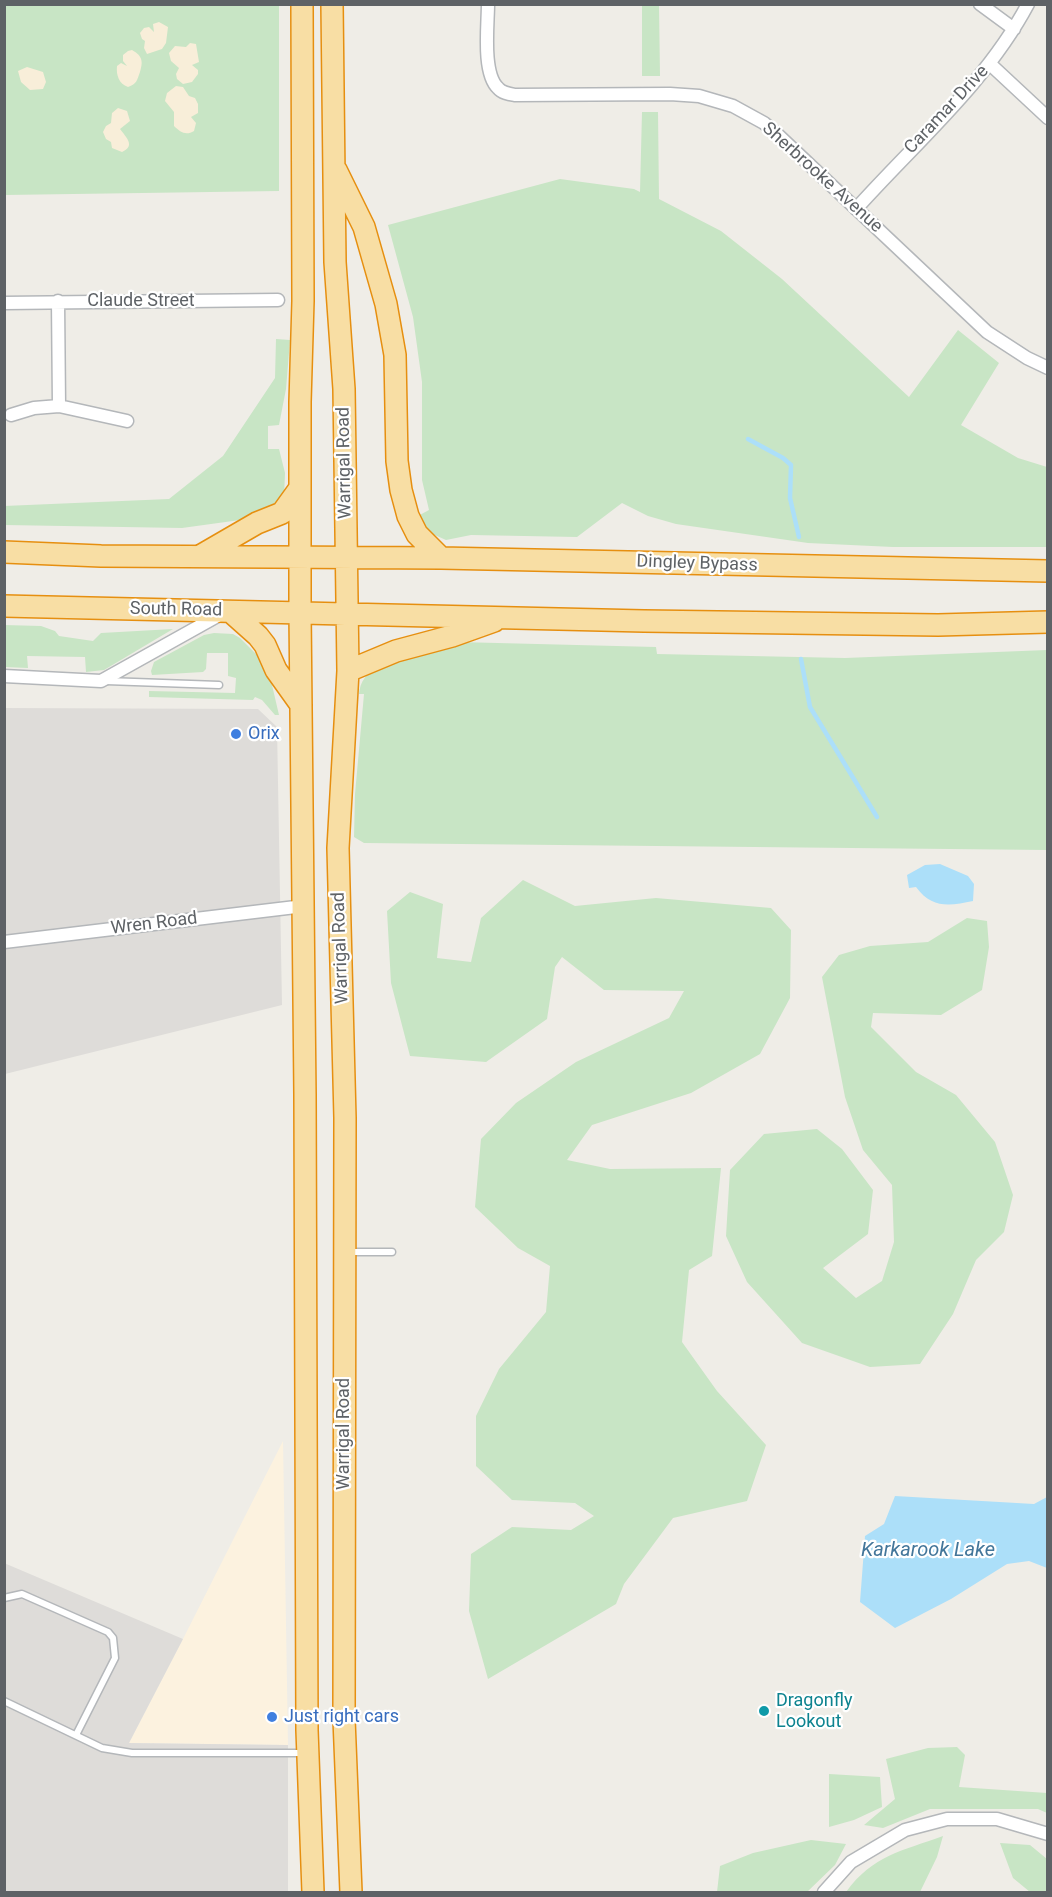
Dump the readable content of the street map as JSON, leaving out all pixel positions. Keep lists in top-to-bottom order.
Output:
{
  "streets": {
    "highway": ["Warrigal Road", "Dingley Bypass", "South Road"],
    "street": [
      "Caramar Drive",
      "Sherbrooke Avenue",
      "Claude Street",
      "Wren Road"
    ]
  },
  "crossings": [
    ["Caramar Drive", "Sherbrooke Avenue"],
    ["Warrigal Road", "Dingley Bypass"],
    ["Warrigal Road", "South Road"],
    ["Warrigal Road", "Wren Road"]
  ],
  "water": ["Karkarook Lake"],
  "places": ["Orix", "Dragonfly Lookout", "Just right cars"]
}
